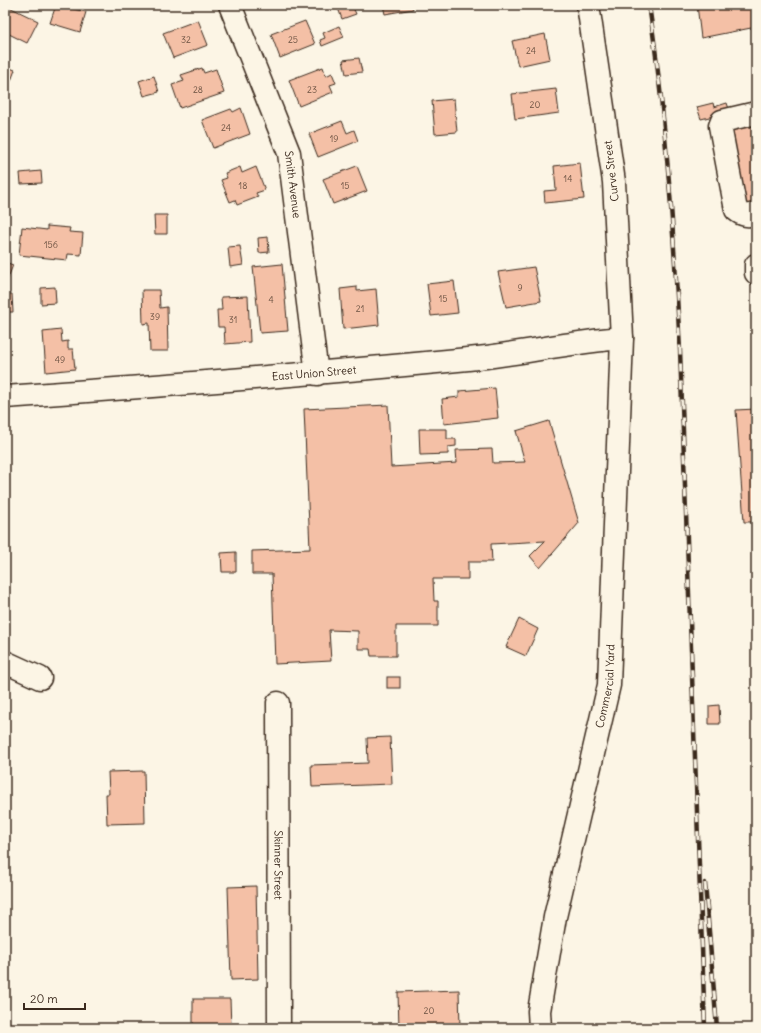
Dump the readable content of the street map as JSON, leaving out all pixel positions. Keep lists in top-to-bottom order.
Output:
{
  "streets": {
    "street": [
      "Curve Street",
      "Smith Avenue",
      "East Union Street",
      "Commercial Yard",
      "Skinner Street"
    ]
  },
  "crossings": [
    ["Curve Street", "East Union Street"],
    ["Curve Street", "Commercial Yard"],
    ["Smith Avenue", "East Union Street"],
    ["East Union Street", "Commercial Yard"]
  ],
  "house_numbers": [
    "32",
    "25",
    "24",
    "28",
    "23",
    "20",
    "24",
    "19",
    "14",
    "18",
    "15",
    "156",
    "9",
    "15",
    "4",
    "21",
    "39",
    "31",
    "49",
    "20"
  ],
  "scale_bar": "20 m"
}
